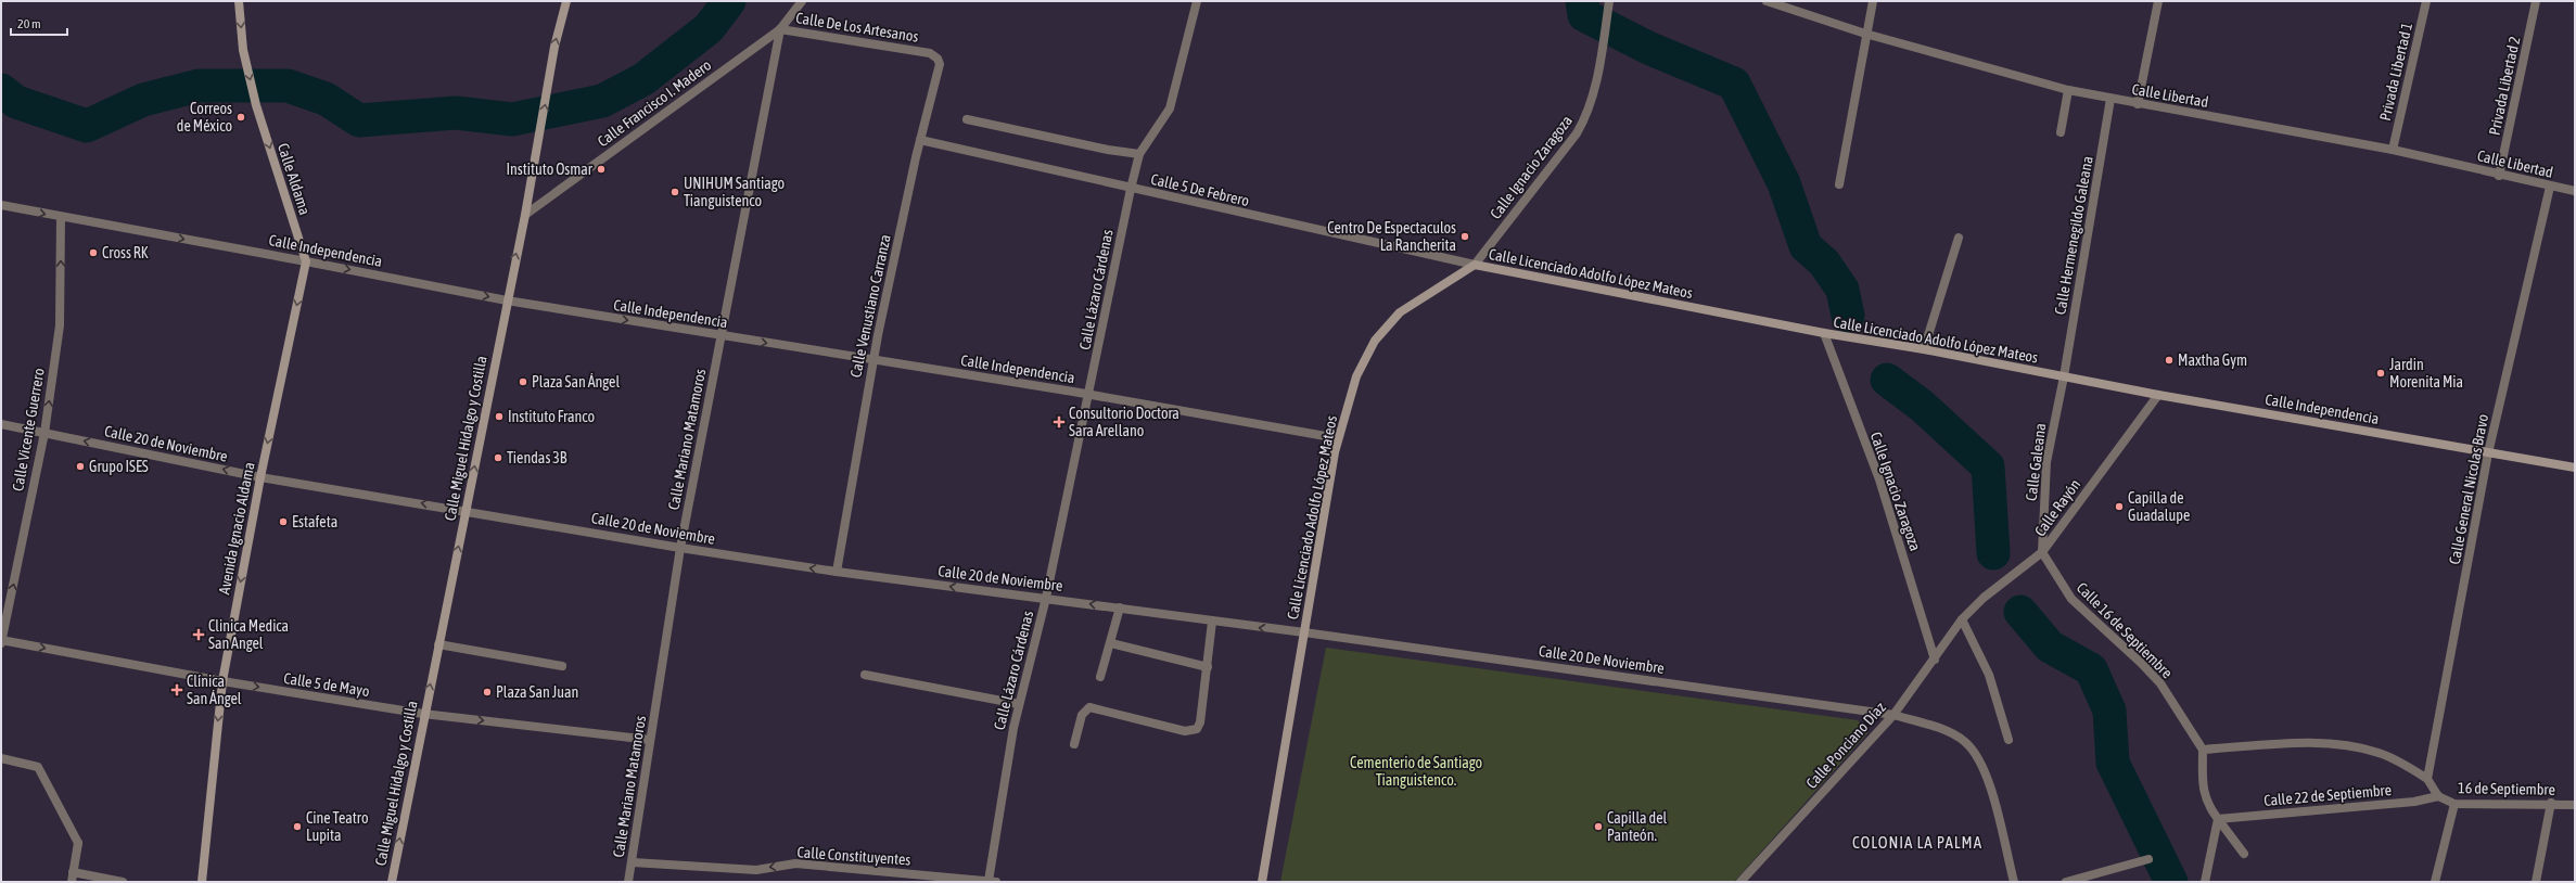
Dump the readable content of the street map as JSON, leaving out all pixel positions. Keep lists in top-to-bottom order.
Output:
{
  "streets": {
    "main road": [
      "Calle Aldama",
      "Calle Independencia",
      "Calle Licenciado Adolfo López Mateos",
      "Calle Miguel Hidalgo y Costilla",
      "Avenida Ignacio Aldama"
    ],
    "street": [
      "Calle De Los Artesanos",
      "Privada Libertad 1",
      "Privada Libertad 2",
      "Calle Libertad",
      "Calle Francisco I. Madero",
      "Calle Ignacio Zaragoza",
      "Calle 5 De Febrero",
      "Calle Hermenegildo Galeana",
      "Calle Lázaro Cárdenas",
      "Calle Venustiano Carranza",
      "Calle Vicente Guerrero",
      "Calle Mariano Matamoros",
      "Calle 20 de Noviembre",
      "Calle Galeana",
      "Calle General Nicolas Bravo",
      "Calle Rayón",
      "Calle 16 de Septiembre",
      "Calle 20 De Noviembre",
      "Calle 5 de Mayo",
      "Calle Ponciano Díaz",
      "16 de Septiembre",
      "Calle 22 de Septiembre",
      "Calle Constituyentes"
    ]
  },
  "crossings": [
    ["Calle De Los Artesanos", "Calle Francisco I. Madero"],
    ["Calle De Los Artesanos", "Calle Venustiano Carranza"],
    ["Calle De Los Artesanos", "Calle Mariano Matamoros"],
    ["Privada Libertad 1", "Calle Libertad"],
    ["Privada Libertad 2", "Calle Libertad"],
    ["Calle Libertad", "Calle Hermenegildo Galeana"],
    ["Calle Libertad", "Calle General Nicolas Bravo"],
    ["Calle Francisco I. Madero", "Calle Miguel Hidalgo y Costilla"],
    ["Calle Francisco I. Madero", "Calle Mariano Matamoros"],
    ["Calle Ignacio Zaragoza", "Calle 5 De Febrero"],
    ["Calle Ignacio Zaragoza", "Calle Licenciado Adolfo López Mateos"],
    ["Calle Ignacio Zaragoza", "Calle Ponciano Díaz"],
    ["Calle Aldama", "Calle Independencia"],
    ["Calle Aldama", "Avenida Ignacio Aldama"],
    ["Calle 5 De Febrero", "Calle Licenciado Adolfo López Mateos"],
    ["Calle 5 De Febrero", "Calle Lázaro Cárdenas"],
    ["Calle 5 De Febrero", "Calle Venustiano Carranza"],
    ["Calle Hermenegildo Galeana", "Calle Independencia"],
    ["Calle Hermenegildo Galeana", "Calle Licenciado Adolfo López Mateos"],
    ["Calle Hermenegildo Galeana", "Calle Galeana"],
    ["Calle Independencia", "Calle Licenciado Adolfo López Mateos"],
    ["Calle Independencia", "Calle Lázaro Cárdenas"],
    ["Calle Independencia", "Calle Venustiano Carranza"],
    ["Calle Independencia", "Calle Vicente Guerrero"],
    ["Calle Independencia", "Calle Miguel Hidalgo y Costilla"],
    ["Calle Independencia", "Calle Mariano Matamoros"],
    ["Calle Independencia", "Calle Galeana"],
    ["Calle Independencia", "Calle General Nicolas Bravo"],
    ["Calle Independencia", "Calle Rayón"],
    ["Calle Independencia", "Avenida Ignacio Aldama"],
    ["Calle Licenciado Adolfo López Mateos", "Calle 20 de Noviembre"],
    ["Calle Licenciado Adolfo López Mateos", "Calle Galeana"],
    ["Calle Licenciado Adolfo López Mateos", "Calle 20 De Noviembre"],
    ["Calle Lázaro Cárdenas", "Calle 20 de Noviembre"],
    ["Calle Lázaro Cárdenas", "Calle Constituyentes"],
    ["Calle Venustiano Carranza", "Calle 20 de Noviembre"],
    ["Calle Vicente Guerrero", "Calle 20 de Noviembre"],
    ["Calle Vicente Guerrero", "Calle 5 de Mayo"],
    ["Calle Miguel Hidalgo y Costilla", "Calle 20 de Noviembre"],
    ["Calle Miguel Hidalgo y Costilla", "Calle 5 de Mayo"],
    ["Calle Mariano Matamoros", "Calle 20 de Noviembre"],
    ["Calle Mariano Matamoros", "Calle 5 de Mayo"],
    ["Calle Mariano Matamoros", "Calle Constituyentes"],
    ["Calle 20 de Noviembre", "Avenida Ignacio Aldama"],
    ["Calle 20 de Noviembre", "Calle 20 De Noviembre"],
    ["Calle Galeana", "Calle Rayón"],
    ["Calle Galeana", "Calle 16 de Septiembre"],
    ["Calle Rayón", "Calle 16 de Septiembre"],
    ["Calle Rayón", "Calle Ponciano Díaz"],
    ["Avenida Ignacio Aldama", "Calle 5 de Mayo"],
    ["Calle 20 De Noviembre", "Calle Ponciano Díaz"],
    ["16 de Septiembre", "Calle 22 de Septiembre"]
  ],
  "one_way": [
    "Calle Aldama",
    "Calle Independencia",
    "Calle Vicente Guerrero",
    "Calle Miguel Hidalgo y Costilla",
    "Calle 20 de Noviembre",
    "Avenida Ignacio Aldama",
    "Calle 5 de Mayo",
    "Calle Constituyentes"
  ],
  "districts": ["COLONIA LA PALMA"],
  "parks": ["Cementerio de Santiago Tianguistenco."],
  "places": {
    "other": [
      "Correos de México",
      "Instituto Osmar",
      "UNIHUM Santiago Tianguistenco",
      "Centro De Espectaculos La Rancherita",
      "Cross RK",
      "Maxtha Gym",
      "Jardin Morenita Mia",
      "Plaza San Ángel",
      "Instituto Franco",
      "Tiendas 3B",
      "Grupo ISES",
      "Capilla de Guadalupe",
      "Estafeta",
      "Plaza San Juan",
      "Cine Teatro Lupita",
      "Capilla del Panteón."
    ],
    "health": ["Consultorio Doctora Sara Arellano", "Clinica Medica San Angel", "Clínica San Ángel"]
  },
  "scale_bar": "20 m"
}
